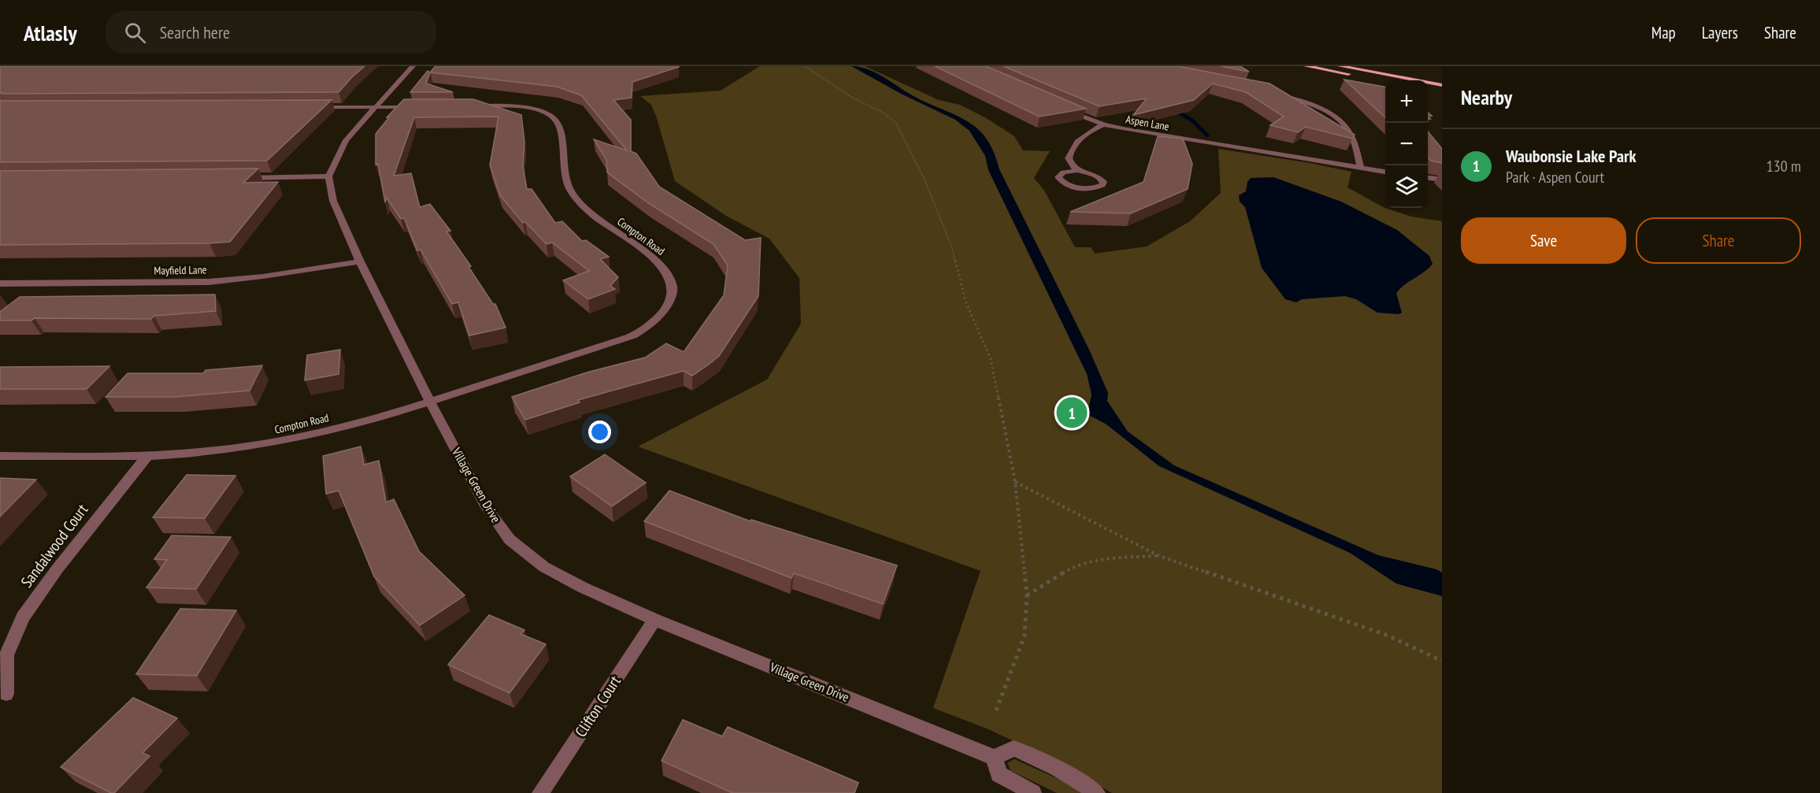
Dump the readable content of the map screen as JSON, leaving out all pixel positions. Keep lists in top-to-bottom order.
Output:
{
  "streets": {
    "street": [
      "Aspen Lane",
      "Compton Road",
      "Mayfield Lane",
      "Village Green Drive",
      "Sandalwood Court",
      "Clifton Court"
    ]
  },
  "crossings": [
    ["Compton Road", "Village Green Drive"],
    ["Compton Road", "Sandalwood Court"],
    ["Mayfield Lane", "Village Green Drive"],
    ["Village Green Drive", "Clifton Court"]
  ],
  "page": {
    "header": "Atlasly",
    "search": "Search here",
    "nav": ["Map", "Layers", "Share"],
    "heading": "Nearby",
    "map_buttons": ["+", "−"],
    "list": [
      {
        "mark": "1",
        "name": "Waubonsie Lake Park",
        "note": "Park · Aspen Court",
        "value": "130 m"
      }
    ],
    "buttons": ["Save", "Share"],
    "pins": "1"
  }
}
